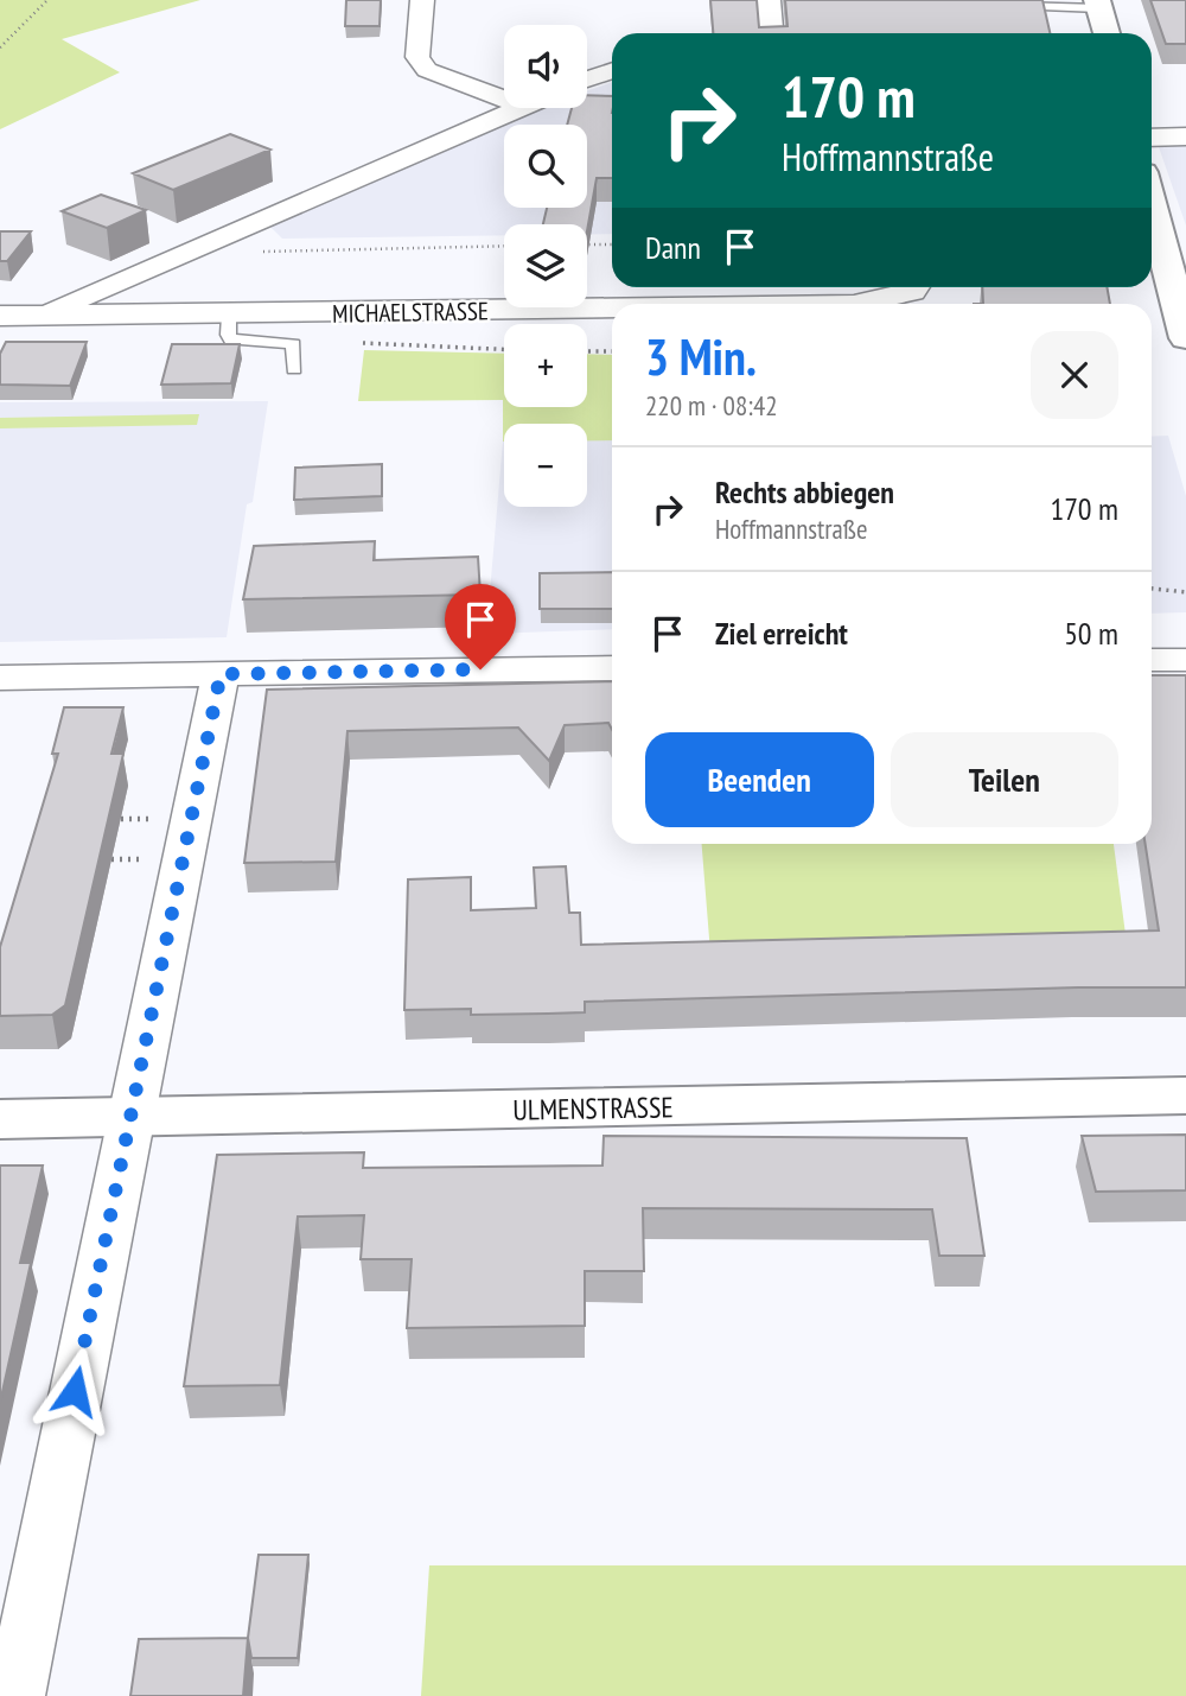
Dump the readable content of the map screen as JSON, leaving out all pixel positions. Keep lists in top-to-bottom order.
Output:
{
  "streets": {
    "street": ["MICHAELSTRASSE", "ULMENSTRASSE"]
  },
  "page": {
    "map_buttons": ["+", "−"],
    "turn": ["170 m", "Hoffmannstraße"],
    "then": "Dann",
    "heading": ["3 Min.", "220 m · 08:42"],
    "list": [
      {
        "name": "Rechts abbiegen",
        "note": "Hoffmannstraße",
        "value": "170 m"
      },
      {
        "name": "Ziel erreicht",
        "value": "50 m"
      }
    ],
    "buttons": ["Beenden", "Teilen"]
  }
}
